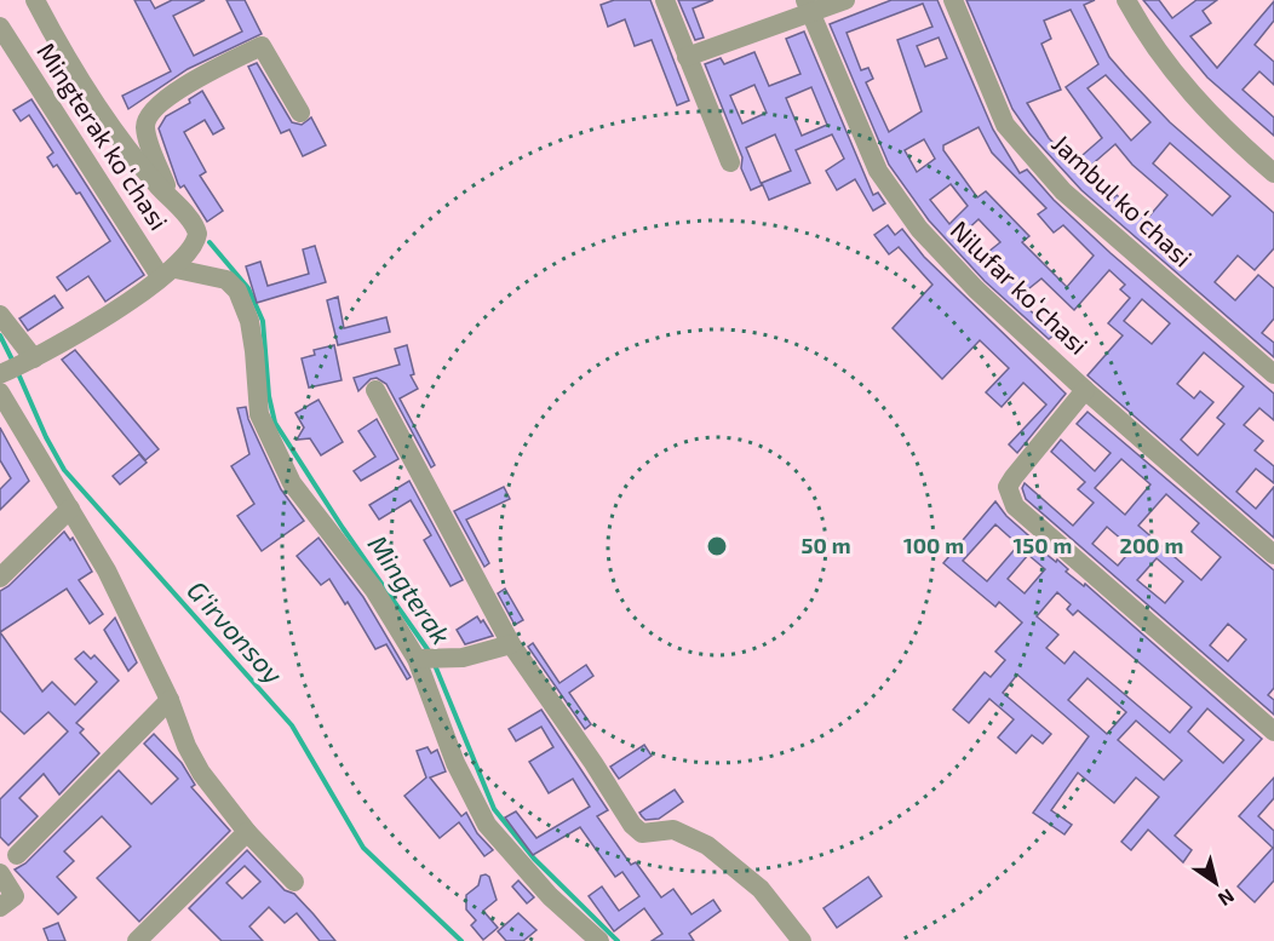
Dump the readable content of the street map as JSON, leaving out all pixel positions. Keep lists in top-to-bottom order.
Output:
{
  "streets": {
    "street": ["Mingterak koʻchasi", "Jambul koʻchasi", "Nilufar koʻchasi"]
  },
  "water": ["Mingterak", "G‘irvonsoy"],
  "north": "bottom right",
  "rings": [
    "50 m",
    "100 m",
    "150 m",
    "200 m"
  ]
}
